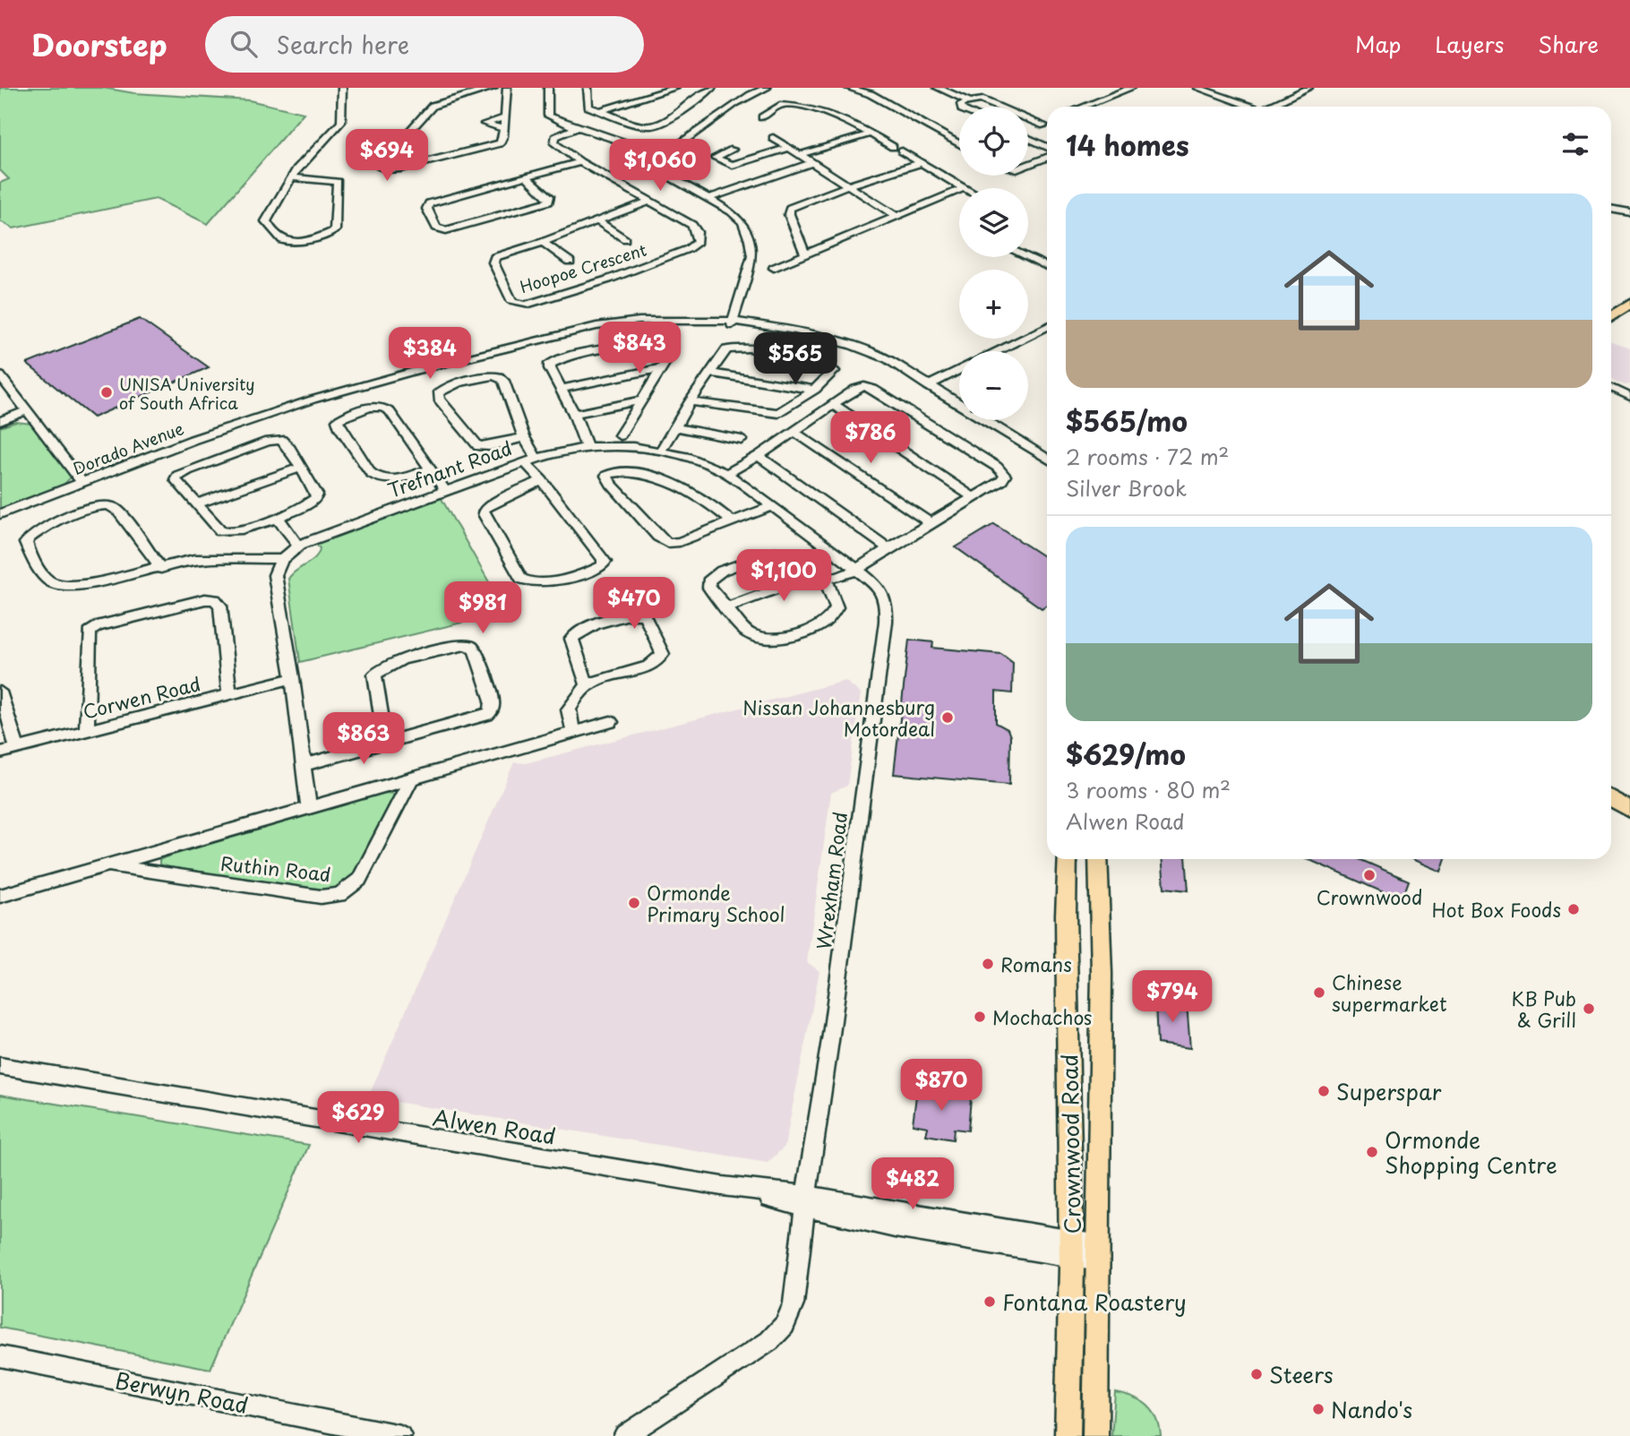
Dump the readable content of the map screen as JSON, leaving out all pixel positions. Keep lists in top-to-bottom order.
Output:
{
  "streets": {
    "main road": ["Crownwood Road"],
    "street": [
      "Hoopoe Crescent",
      "Dorado Avenue",
      "Trefnant Road",
      "Corwen Road",
      "Ruthin Road",
      "Wrexham Road",
      "Alwen Road",
      "Berwyn Road"
    ]
  },
  "crossings": [
    ["Trefnant Road", "Wrexham Road"],
    ["Wrexham Road", "Alwen Road"],
    ["Alwen Road", "Crownwood Road"]
  ],
  "places": [
    "UNISA University of South Africa",
    "Nissan Johannesburg Motordeal",
    "Crownwood",
    "Ormonde Primary School",
    "Hot Box Foods",
    "Romans",
    "Chinese supermarket",
    "KB Pub & Grill",
    "Mochachos",
    "Superspar",
    "Ormonde Shopping Centre",
    "Fontana Roastery",
    "Steers",
    "Nando's"
  ],
  "page": {
    "header": "Doorstep",
    "search": "Search here",
    "nav": ["Map", "Layers", "Share"],
    "map_buttons": ["+", "−"],
    "heading": "14 homes",
    "price": [
      "$694",
      "$1,060",
      "$843",
      "$384",
      "$565",
      "$786",
      "$1,100",
      "$470",
      "$981",
      "$863",
      "$794",
      "$870",
      "$629",
      "$482"
    ],
    "list": [
      {
        "name": "$565/mo",
        "note": "2 rooms · 72 m² · Silver Brook"
      },
      {
        "name": "$629/mo",
        "note": "3 rooms · 80 m² · Alwen Road"
      }
    ]
  }
}
